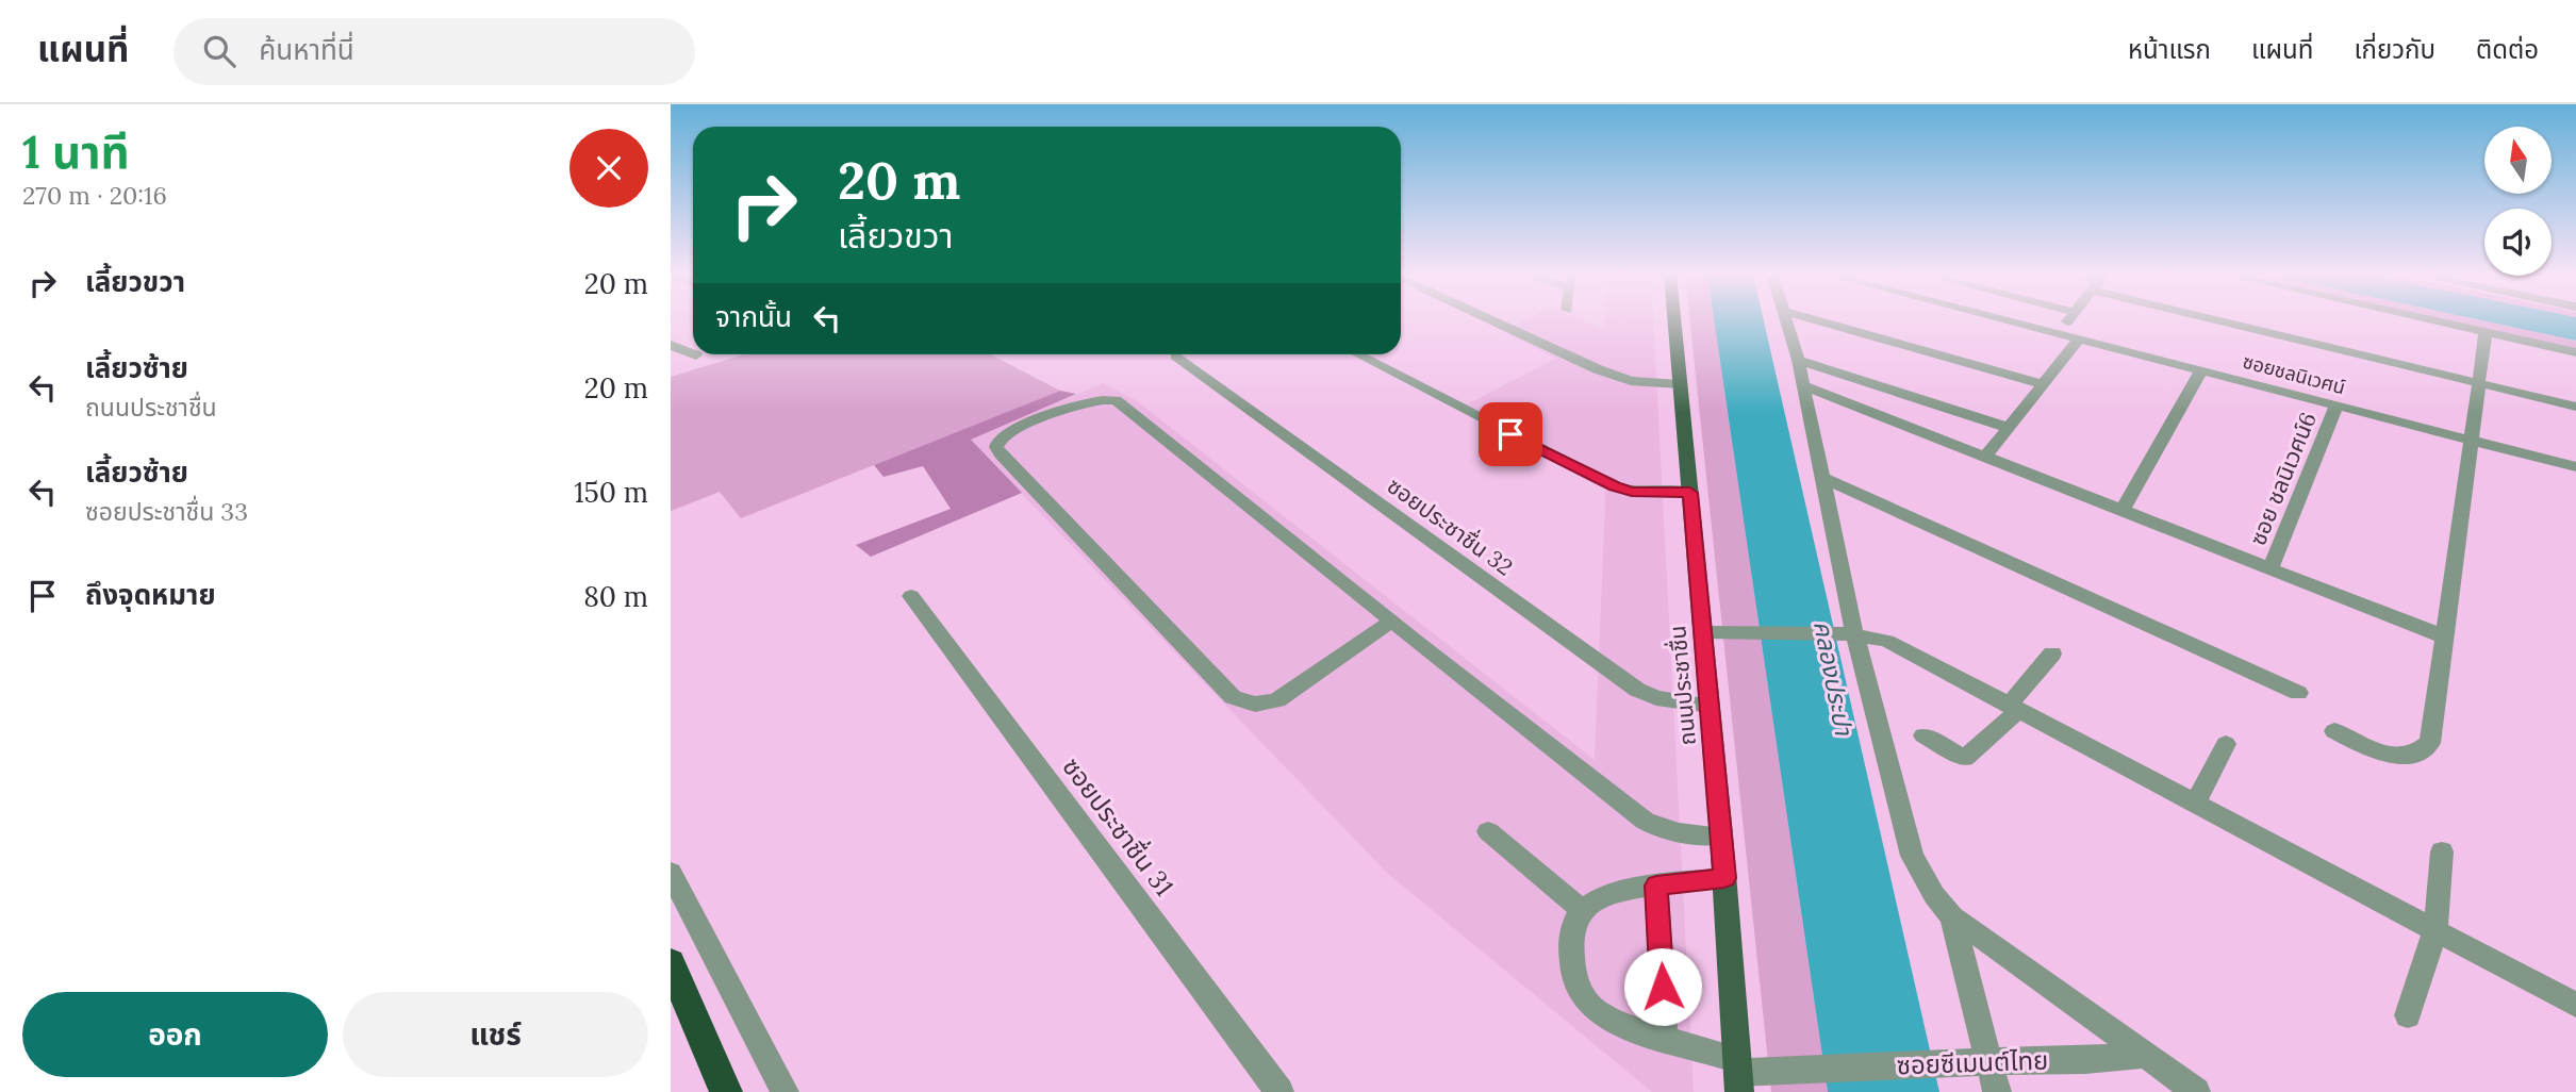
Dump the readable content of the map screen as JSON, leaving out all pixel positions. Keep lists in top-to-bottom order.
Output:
{
  "streets": {
    "main road": ["ถนนประชาชื่น"],
    "street": [
      "ซอยชลนิเวศน์",
      "ซอย ชลนิเวศน์6",
      "ซอยประชาชื่น 32",
      "ซอยประชาชื่น 31",
      "ซอยซีเมนต์ไทย"
    ]
  },
  "crossings": [
    ["ซอยชลนิเวศน์", "ซอย ชลนิเวศน์6"],
    ["ซอยประชาชื่น 32", "ถนนประชาชื่น"],
    ["ถนนประชาชื่น", "ซอยซีเมนต์ไทย"]
  ],
  "water": ["คลองประปา"],
  "north": "top",
  "page": {
    "header": "แผนที่",
    "search": "ค้นหาที่นี่",
    "nav": [
      "หน้าแรก",
      "แผนที่",
      "เกี่ยวกับ",
      "ติดต่อ"
    ],
    "heading": ["1 นาที", "270 m · 20:16"],
    "turn": ["20 m", "เลี้ยวขวา"],
    "list": [
      {
        "name": "เลี้ยวขวา",
        "value": "20 m"
      },
      {
        "name": "เลี้ยวซ้าย",
        "note": "ถนนประชาชื่น",
        "value": "20 m"
      },
      {
        "name": "เลี้ยวซ้าย",
        "note": "ซอยประชาชื่น 33",
        "value": "150 m"
      },
      {
        "name": "ถึงจุดหมาย",
        "value": "80 m"
      }
    ],
    "then": "จากนั้น",
    "buttons": ["ออก", "แชร์"]
  }
}
